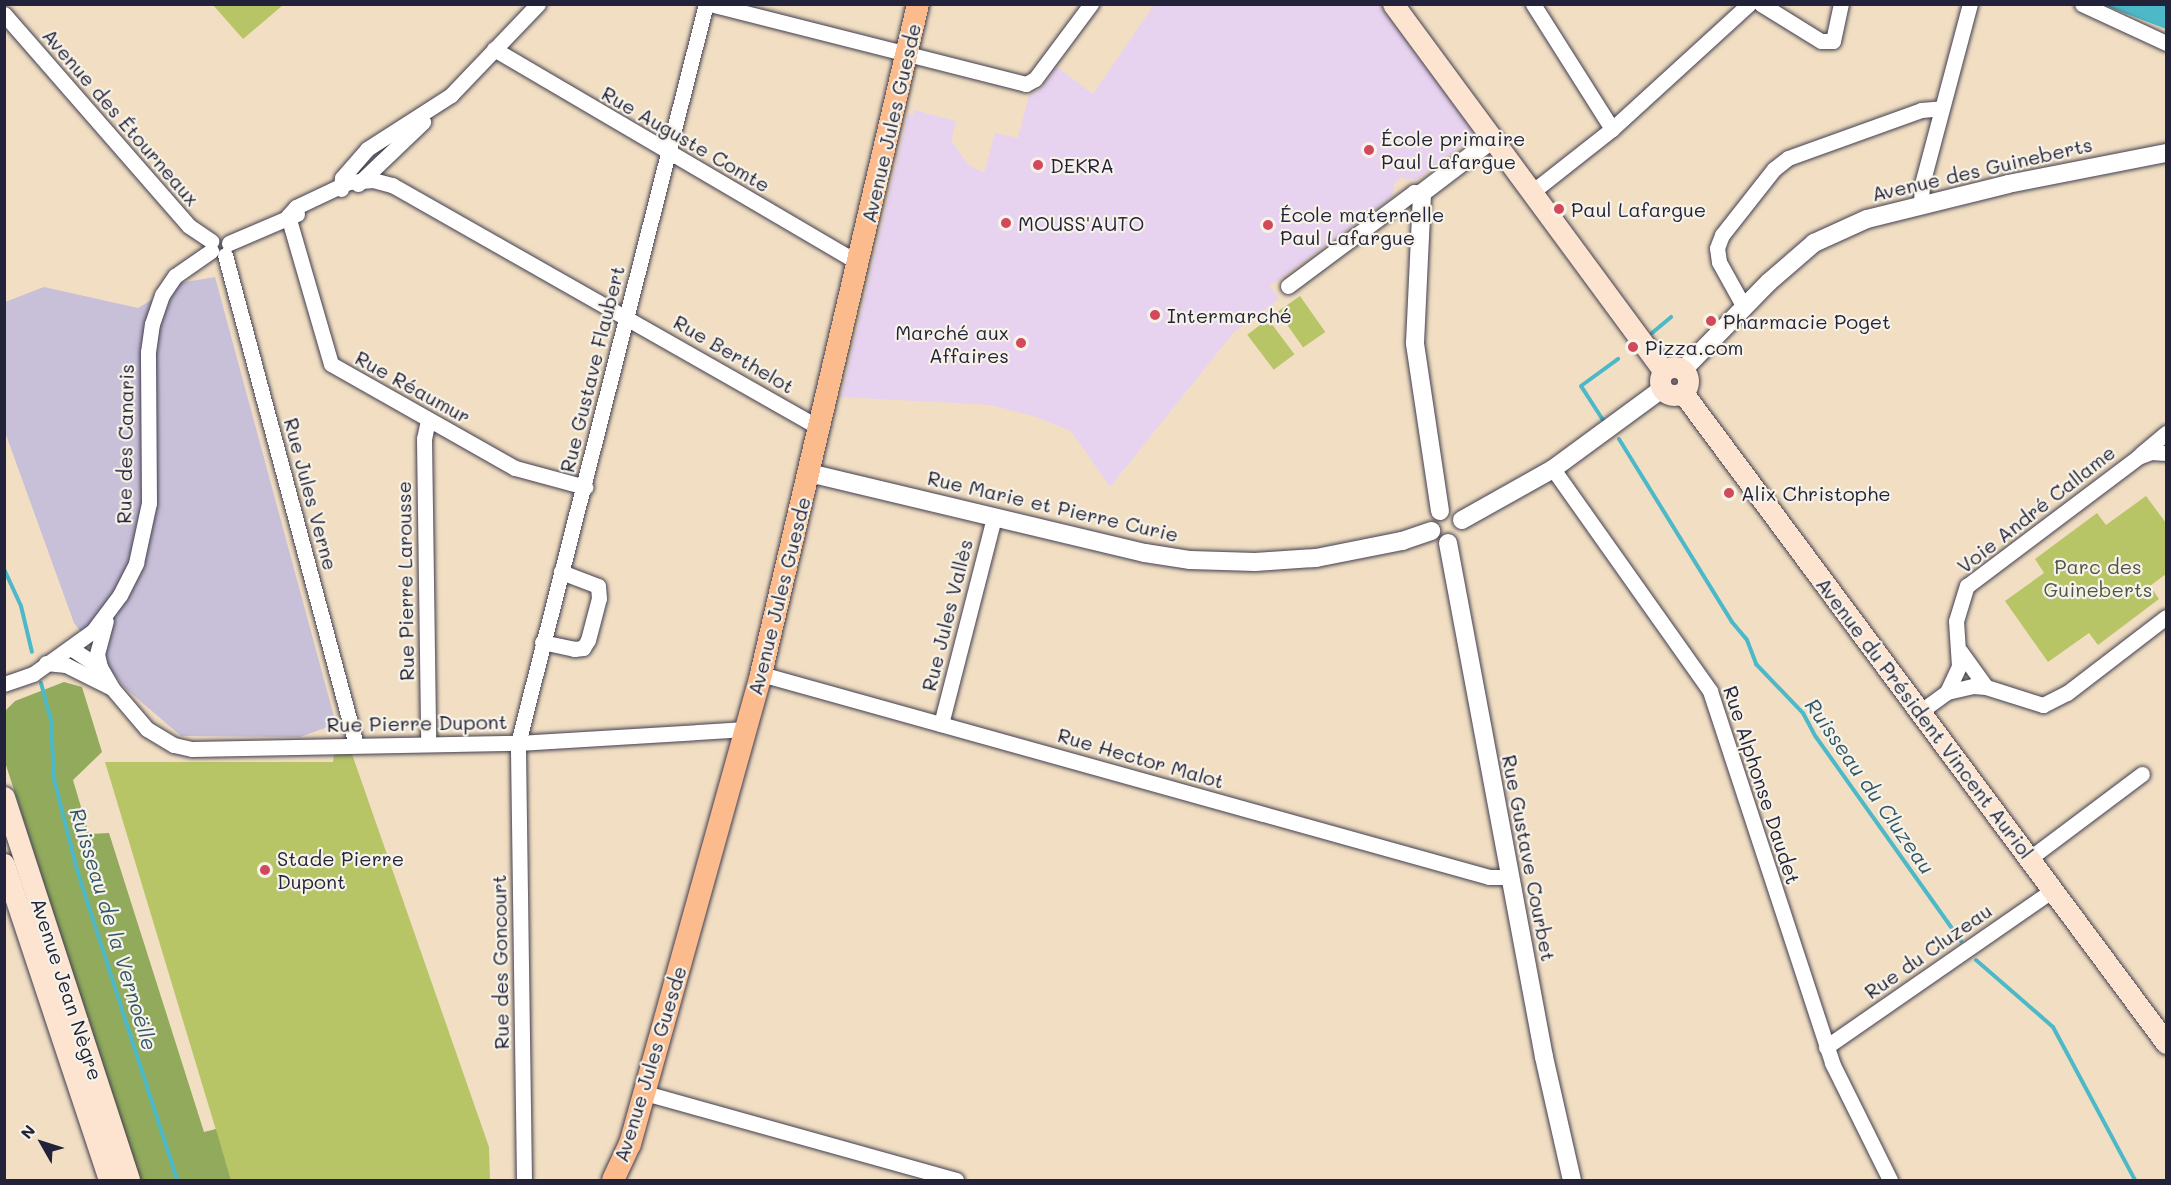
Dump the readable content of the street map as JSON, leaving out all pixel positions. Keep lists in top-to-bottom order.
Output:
{
  "streets": {
    "main road": ["Avenue Jules Guesde", "Avenue du Président Vincent Auriol", "Avenue Jean Nègre"],
    "street": [
      "Avenue des Étourneaux",
      "Rue Auguste Comte",
      "Avenue des Guineberts",
      "Rue Berthelot",
      "Rue Gustave Flaubert",
      "Rue Réaumur",
      "Rue des Canaris",
      "Rue Jules Verne",
      "Rue Marie et Pierre Curie",
      "Voie André Callame",
      "Rue Pierre Larousse",
      "Rue Jules Vallès",
      "Rue Pierre Dupont",
      "Rue Hector Malot",
      "Rue Alphonse Daudet",
      "Rue Gustave Courbet",
      "Rue du Cluzeau",
      "Rue des Goncourt"
    ]
  },
  "crossings": [
    ["Avenue des Étourneaux", "Rue des Canaris"],
    ["Avenue des Étourneaux", "Rue Jules Verne"],
    ["Avenue Jules Guesde", "Rue Auguste Comte"],
    ["Avenue Jules Guesde", "Rue Berthelot"],
    ["Avenue Jules Guesde", "Rue Marie et Pierre Curie"],
    ["Avenue Jules Guesde", "Rue Pierre Dupont"],
    ["Avenue Jules Guesde", "Rue Hector Malot"],
    ["Rue Auguste Comte", "Rue Gustave Flaubert"],
    ["Avenue des Guineberts", "Avenue du Président Vincent Auriol"],
    ["Rue Berthelot", "Rue Gustave Flaubert"],
    ["Rue Gustave Flaubert", "Rue Réaumur"],
    ["Rue Gustave Flaubert", "Rue Pierre Dupont"],
    ["Rue Gustave Flaubert", "Rue des Goncourt"],
    ["Rue Réaumur", "Rue Pierre Larousse"],
    ["Rue des Canaris", "Rue Jules Verne"],
    ["Rue Jules Verne", "Rue Pierre Dupont"],
    ["Rue Marie et Pierre Curie", "Rue Jules Vallès"],
    ["Rue Marie et Pierre Curie", "Rue Gustave Courbet"],
    ["Rue Pierre Larousse", "Rue Pierre Dupont"],
    ["Rue Jules Vallès", "Rue Hector Malot"],
    ["Avenue du Président Vincent Auriol", "Rue du Cluzeau"],
    ["Rue Pierre Dupont", "Rue des Goncourt"],
    ["Rue Hector Malot", "Rue Gustave Courbet"],
    ["Rue Alphonse Daudet", "Rue du Cluzeau"]
  ],
  "water": ["Ruisseau du Cluzeau", "Ruisseau de la Vernoëlle"],
  "parks": ["Parc des Guineberts"],
  "places": [
    "École primaire Paul Lafargue",
    "DEKRA",
    "Paul Lafargue",
    "MOUSS'AUTO",
    "École maternelle Paul Lafargue",
    "Intermarché",
    "Pharmacie Poget",
    "Marché aux Affaires",
    "Pizza.com",
    "Alix Christophe",
    "Stade Pierre Dupont"
  ],
  "north": "top left"
}
